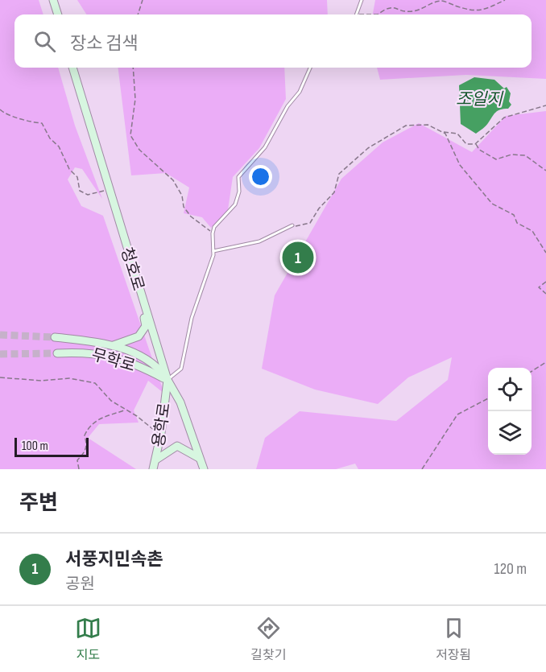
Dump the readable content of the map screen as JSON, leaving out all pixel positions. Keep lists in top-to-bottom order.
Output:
{
  "streets": {
    "main road": ["청호로", "무학로", "용학로"]
  },
  "crossings": [
    ["청호로", "무학로"],
    ["청호로", "용학로"],
    ["무학로", "용학로"]
  ],
  "water": ["조일지"],
  "scale_bar": "100 m",
  "page": {
    "search": "장소 검색",
    "pins": "1",
    "scale": "100 m",
    "heading": "주변",
    "list": [
      {
        "mark": "1",
        "name": "서풍지민속촌",
        "note": "공원",
        "value": "120 m"
      }
    ],
    "nav": ["지도", "길찾기", "저장됨"]
  }
}
